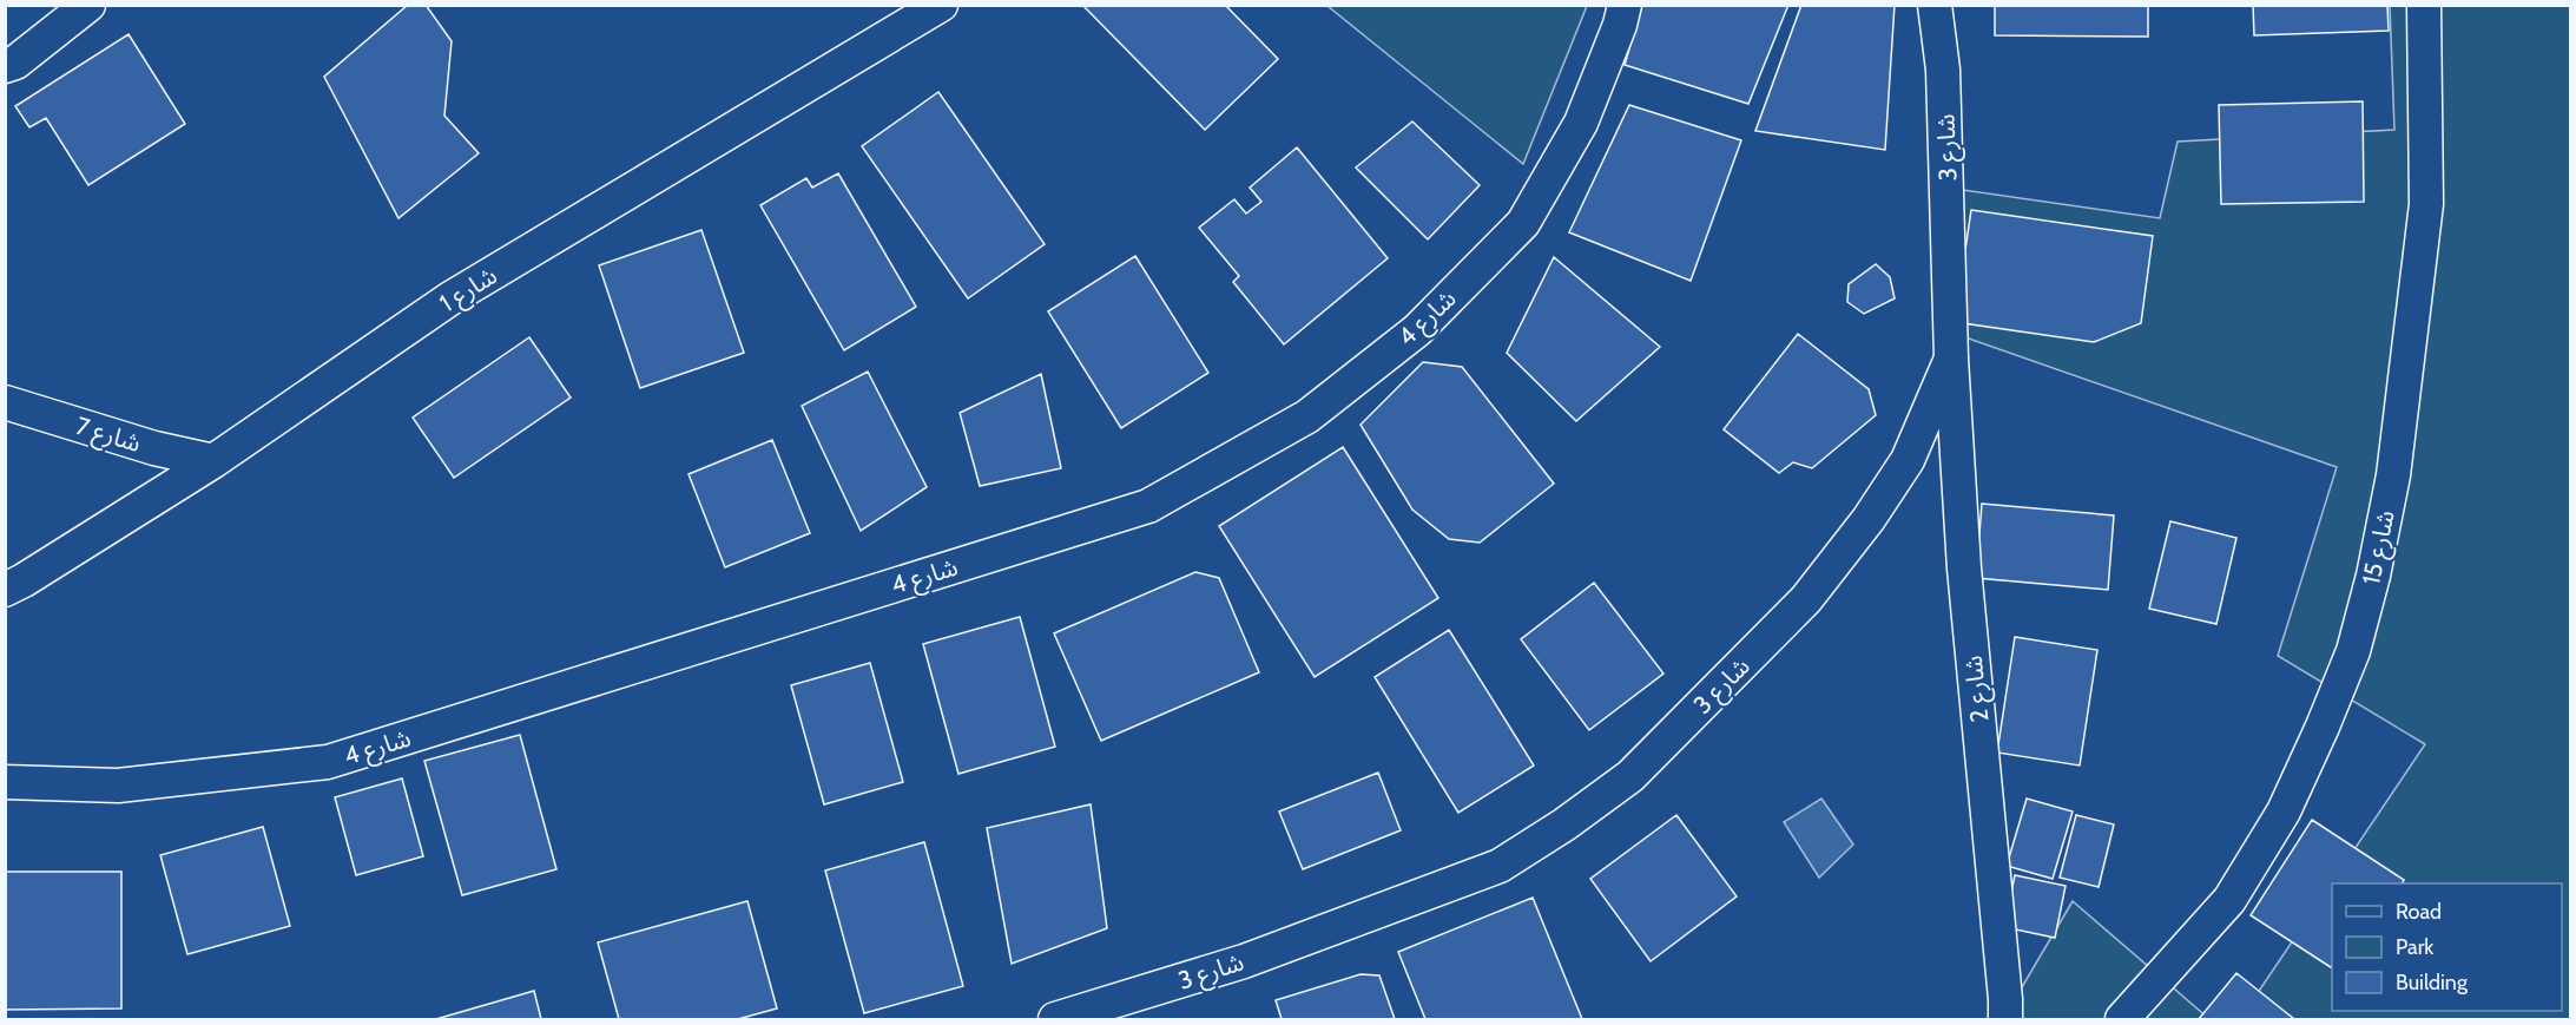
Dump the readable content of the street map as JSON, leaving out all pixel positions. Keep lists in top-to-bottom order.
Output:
{
  "streets": {
    "street": [
      "شارع 3",
      "شارع 1",
      "شارع 4",
      "شارع 7",
      "شارع 15",
      "شارع 2"
    ]
  },
  "crossings": [
    ["شارع 3", "شارع 2"],
    ["شارع 1", "شارع 7"]
  ],
  "legend": ["Road", "Park", "Building"]
}
